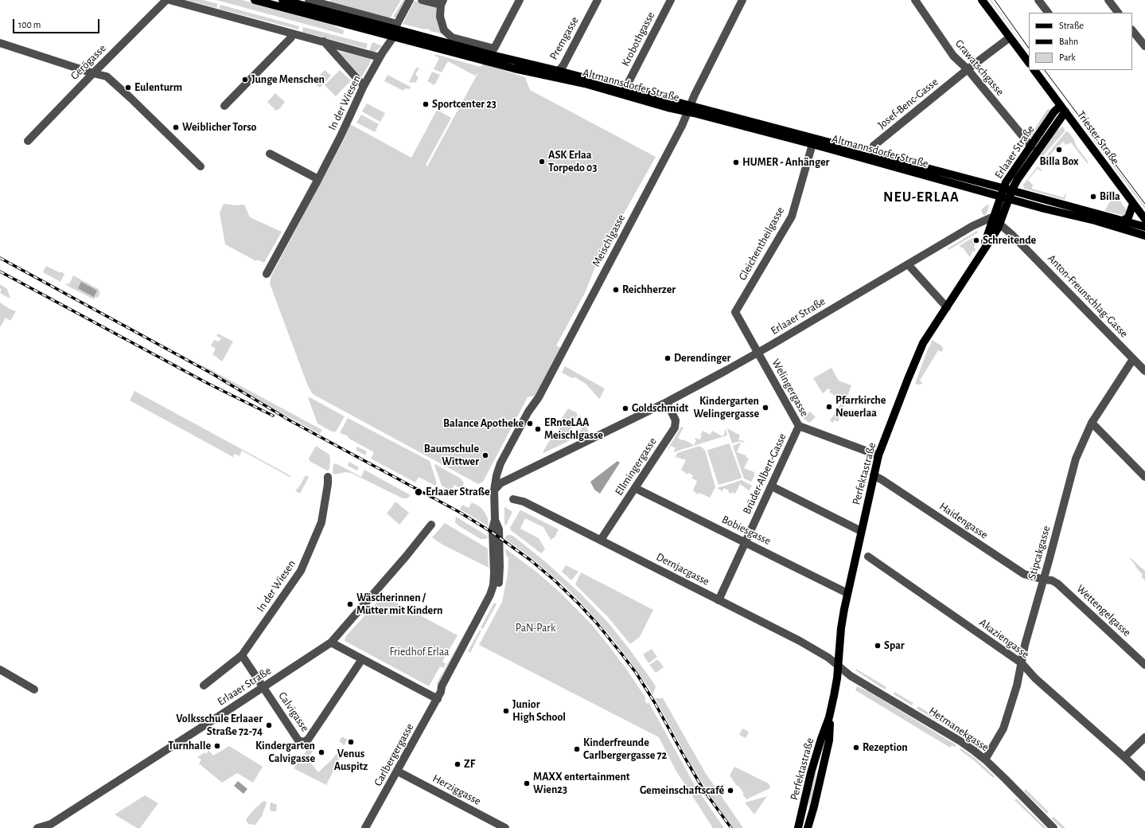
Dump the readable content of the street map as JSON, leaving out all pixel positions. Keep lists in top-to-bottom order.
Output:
{
  "streets": {
    "main road": [
      "Altmannsdorfer Straße",
      "Triester Straße",
      "Erlaaer Straße",
      "Perfektastraße"
    ],
    "street": [
      "Premgasse",
      "Krobothgasse",
      "Gerögasse",
      "Grawatschgasse",
      "In der Wiesen",
      "Josef-Benc-Gasse",
      "Meischlgasse",
      "Gleichentheilgasse",
      "Anton-Freunschlag-Gasse",
      "Welingergasse",
      "Ellmingergasse",
      "Brüder-Albert-Gasse",
      "Haidengasse",
      "Bobiesgasse",
      "Stipcakgasse",
      "Dernjacgasse",
      "Wettengelgasse",
      "Akaziengasse",
      "Calvigasse",
      "Hetmanekgasse",
      "Carlbergergasse",
      "Herziggasse"
    ]
  },
  "crossings": [
    ["Premgasse", "Altmannsdorfer Straße"],
    ["Krobothgasse", "Altmannsdorfer Straße"],
    ["Grawatschgasse", "Josef-Benc-Gasse"],
    ["Grawatschgasse", "Erlaaer Straße"],
    ["Altmannsdorfer Straße", "In der Wiesen"],
    ["Altmannsdorfer Straße", "Josef-Benc-Gasse"],
    ["Altmannsdorfer Straße", "Erlaaer Straße"],
    ["Altmannsdorfer Straße", "Meischlgasse"],
    ["Altmannsdorfer Straße", "Gleichentheilgasse"],
    ["In der Wiesen", "Calvigasse"],
    ["Triester Straße", "Erlaaer Straße"],
    ["Erlaaer Straße", "Meischlgasse"],
    ["Erlaaer Straße", "Gleichentheilgasse"],
    ["Erlaaer Straße", "Anton-Freunschlag-Gasse"],
    ["Erlaaer Straße", "Welingergasse"],
    ["Erlaaer Straße", "Ellmingergasse"],
    ["Erlaaer Straße", "Perfektastraße"],
    ["Erlaaer Straße", "Calvigasse"],
    ["Erlaaer Straße", "Carlbergergasse"],
    ["Meischlgasse", "Carlbergergasse"],
    ["Gleichentheilgasse", "Welingergasse"],
    ["Anton-Freunschlag-Gasse", "Perfektastraße"],
    ["Anton-Freunschlag-Gasse", "Stipcakgasse"],
    ["Welingergasse", "Brüder-Albert-Gasse"],
    ["Welingergasse", "Perfektastraße"],
    ["Ellmingergasse", "Bobiesgasse"],
    ["Ellmingergasse", "Dernjacgasse"],
    ["Brüder-Albert-Gasse", "Bobiesgasse"],
    ["Brüder-Albert-Gasse", "Dernjacgasse"],
    ["Perfektastraße", "Haidengasse"],
    ["Perfektastraße", "Bobiesgasse"],
    ["Perfektastraße", "Dernjacgasse"],
    ["Perfektastraße", "Hetmanekgasse"],
    ["Haidengasse", "Stipcakgasse"],
    ["Haidengasse", "Wettengelgasse"],
    ["Stipcakgasse", "Wettengelgasse"],
    ["Stipcakgasse", "Akaziengasse"],
    ["Stipcakgasse", "Hetmanekgasse"],
    ["Dernjacgasse", "Hetmanekgasse"],
    ["Carlbergergasse", "Herziggasse"]
  ],
  "districts": ["NEU-ERLAA"],
  "parks": ["PaN-Park", "Friedhof Erlaa"],
  "places": [
    "Junge Menschen",
    "Eulenturm",
    "Sportcenter 23",
    "Weiblicher Torso",
    "Billa Box",
    "ASK Erlaa Torpedo 03",
    "HUMER - Anhänger",
    "Billa",
    "Schreitende",
    "Reichherzer",
    "Derendinger",
    "Pfarrkirche Neuerlaa",
    "Kindergarten Welingergasse",
    "Goldschmidt",
    "Balance Apotheke",
    "ERnteLAA Meischlgasse",
    "Baumschule Wittwer",
    "Erlaaer Straße",
    "Wäscherinnen / Mütter mit Kindern",
    "Spar",
    "Junior High School",
    "Volksschule Erlaaer Straße 72-74",
    "Venus Auspitz",
    "Turnhalle",
    "Rezeption",
    "Kinderfreunde Carlbergergasse 72",
    "Kindergarten Calvigasse",
    "ZF",
    "MAXX entertainment Wien23",
    "Gemeinschaftscafé"
  ],
  "legend": ["Straße", "Bahn", "Park"],
  "scale_bar": "100 m"
}
